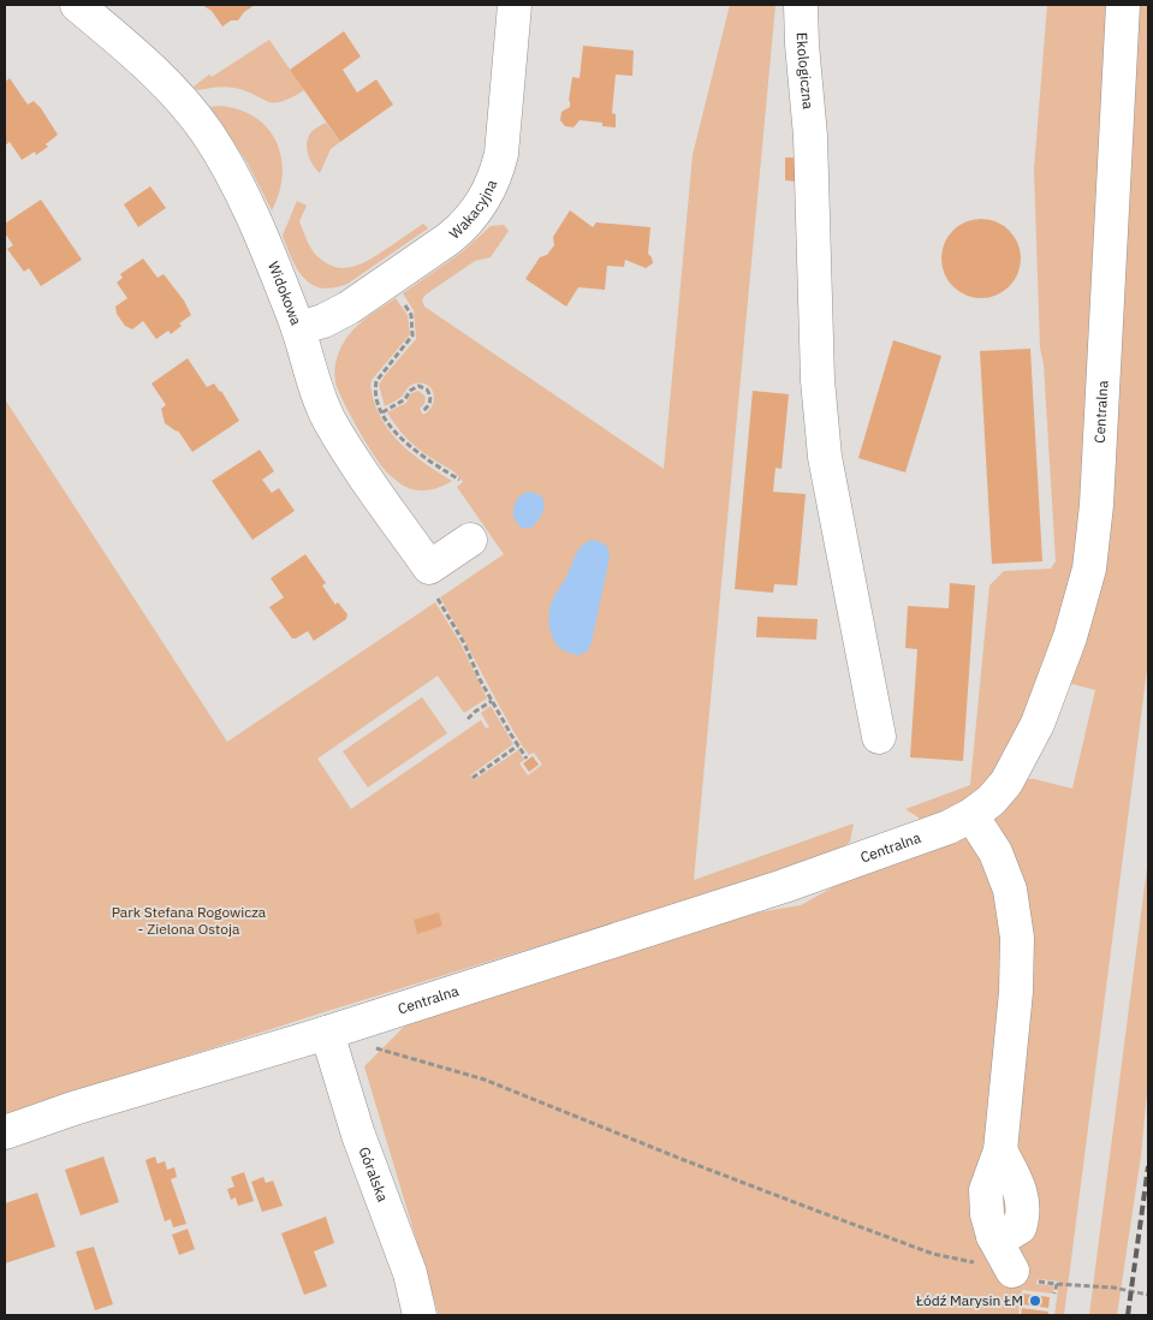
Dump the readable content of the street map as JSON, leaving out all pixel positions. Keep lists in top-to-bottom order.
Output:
{
  "streets": {
    "street": [
      "Ekologiczna",
      "Wakacyjna",
      "Widokowa",
      "Centralna",
      "Góralska"
    ]
  },
  "crossings": [
    ["Wakacyjna", "Widokowa"],
    ["Centralna", "Góralska"]
  ],
  "parks": ["Park Stefana Rogowicza - Zielona Ostoja"],
  "places": ["Łódź Marysin ŁM"]
}
